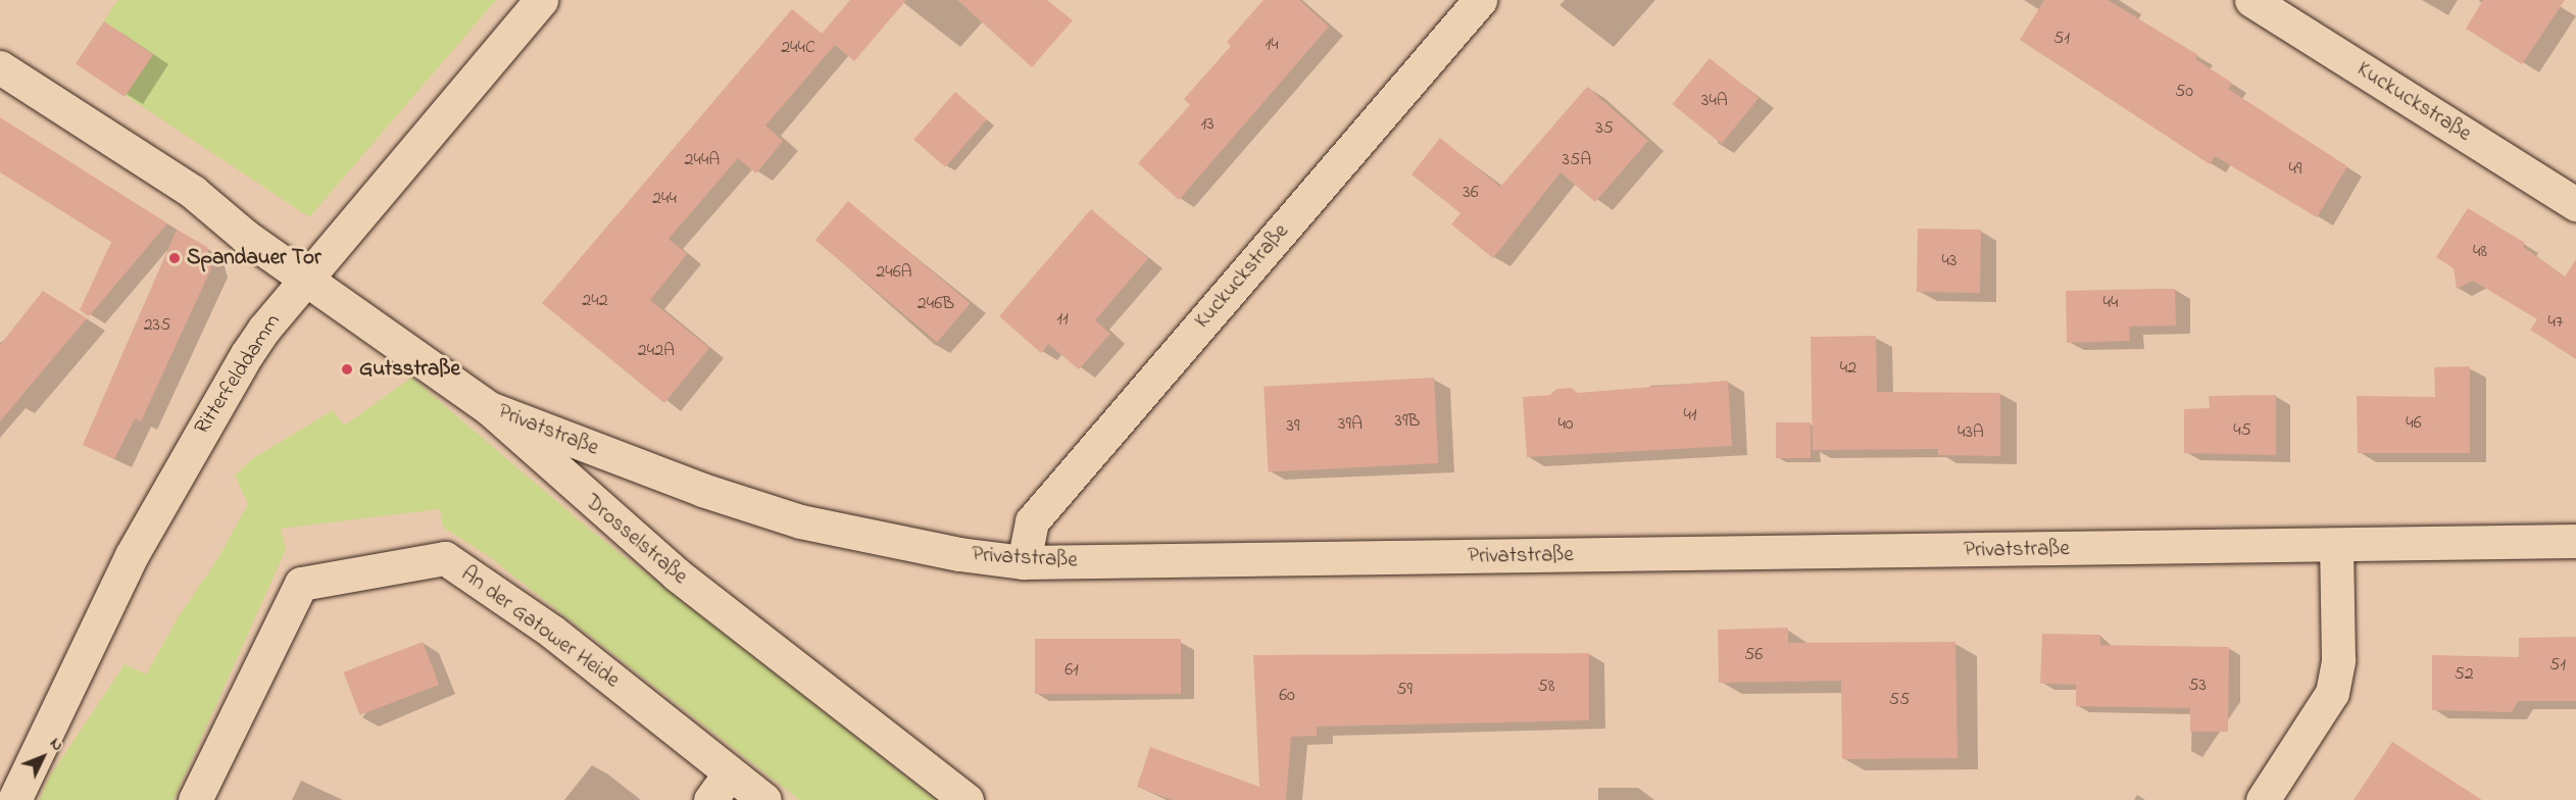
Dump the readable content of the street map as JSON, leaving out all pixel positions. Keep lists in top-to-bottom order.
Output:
{
  "streets": {
    "street": [
      "Kuckuckstraße",
      "Ritterfelddamm",
      "Privatstraße",
      "Drosselstraße",
      "An der Gatower Heide"
    ]
  },
  "crossings": [
    ["Kuckuckstraße", "Privatstraße"],
    ["Ritterfelddamm", "Drosselstraße"],
    ["Privatstraße", "Drosselstraße"]
  ],
  "places": ["Spandauer Tor", "Gutsstraße"],
  "house_numbers": [
    "51",
    "14",
    "244C",
    "50",
    "34A",
    "13",
    "35",
    "244A",
    "35A",
    "49",
    "36",
    "244",
    "48",
    "43",
    "246A",
    "242",
    "44",
    "246B",
    "11",
    "47",
    "235",
    "242A",
    "42",
    "41",
    "39B",
    "46",
    "39A",
    "40",
    "39",
    "45",
    "43A",
    "56",
    "51",
    "61",
    "52",
    "53",
    "58",
    "59",
    "60",
    "55"
  ],
  "north": "top right"
}
